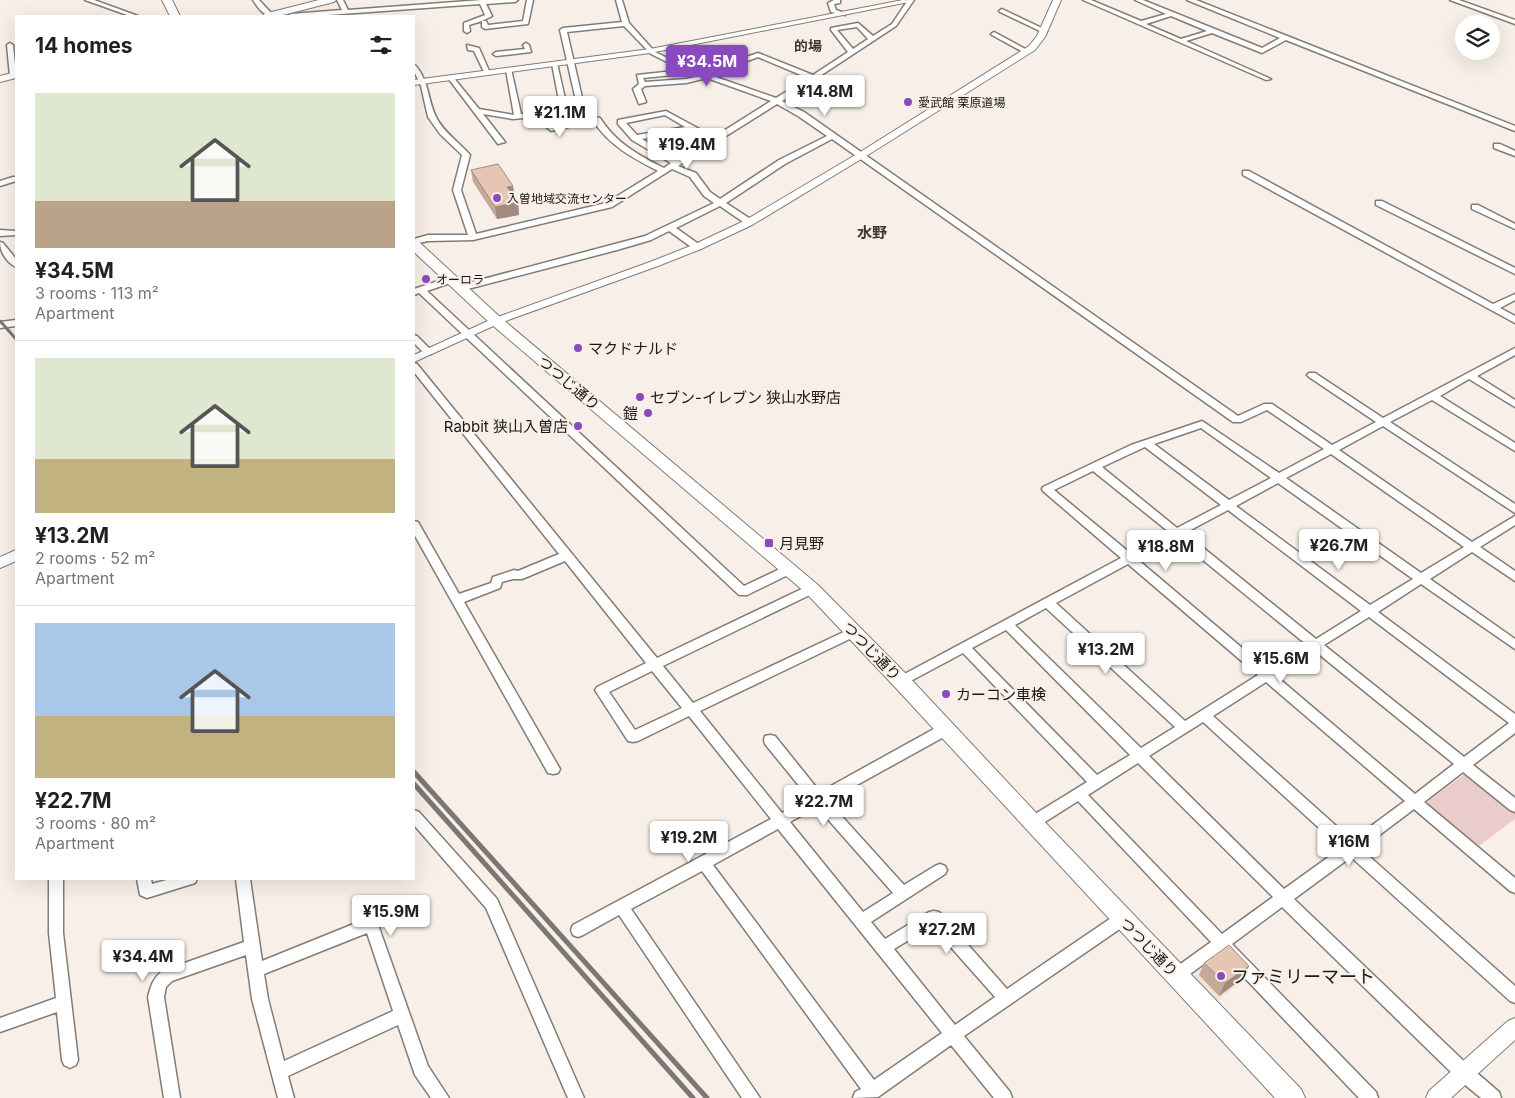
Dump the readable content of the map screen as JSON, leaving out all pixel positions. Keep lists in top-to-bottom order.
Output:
{
  "streets": {
    "main road": ["つつじ通り"]
  },
  "districts": ["的場", "水野"],
  "places": {
    "other": [
      "愛武館 栗原道場",
      "入曽地域交流センター",
      "オーロラ",
      "マクドナルド",
      "セブン-イレブン 狭山水野店",
      "鎧",
      "Rabbit 狭山入曽店",
      "カーコン車検",
      "ファミリーマート"
    ],
    "transit": ["月見野"]
  },
  "page": {
    "heading": "14 homes",
    "price": [
      "¥34.5M",
      "¥14.8M",
      "¥21.1M",
      "¥19.4M",
      "¥26.7M",
      "¥18.8M",
      "¥13.2M",
      "¥15.6M",
      "¥22.7M",
      "¥19.2M",
      "¥16M",
      "¥15.9M",
      "¥27.2M",
      "¥34.4M"
    ],
    "list": [
      {
        "name": "¥34.5M",
        "note": "3 rooms · 113 m² · Apartment"
      },
      {
        "name": "¥13.2M",
        "note": "2 rooms · 52 m² · Apartment"
      },
      {
        "name": "¥22.7M",
        "note": "3 rooms · 80 m² · Apartment"
      }
    ]
  }
}
